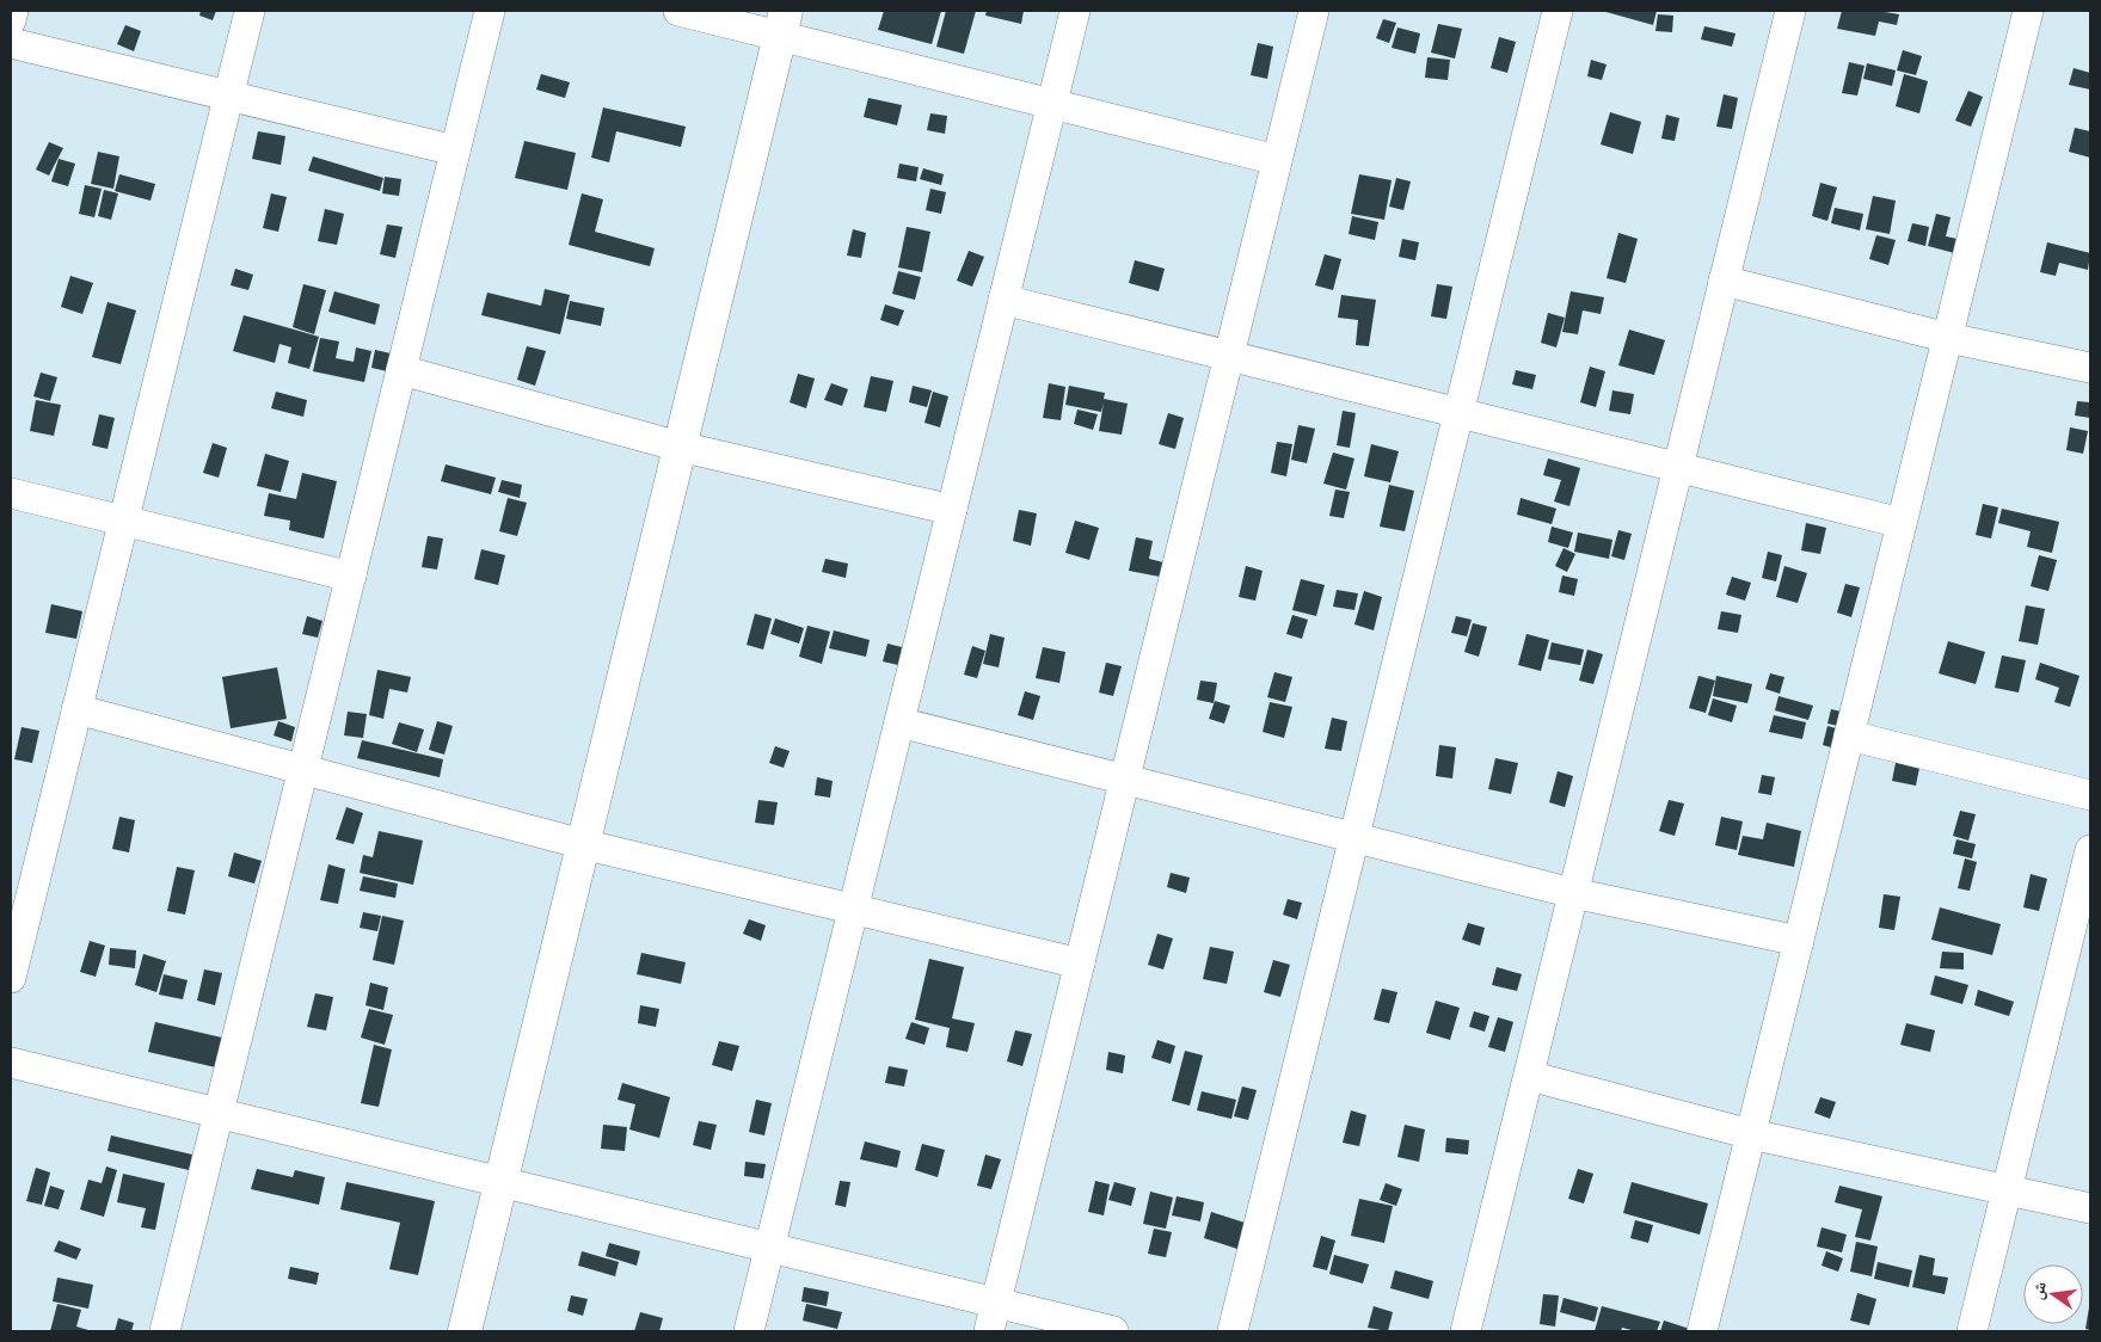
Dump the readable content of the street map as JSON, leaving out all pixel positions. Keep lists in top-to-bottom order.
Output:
{
  "north": "left"
}
